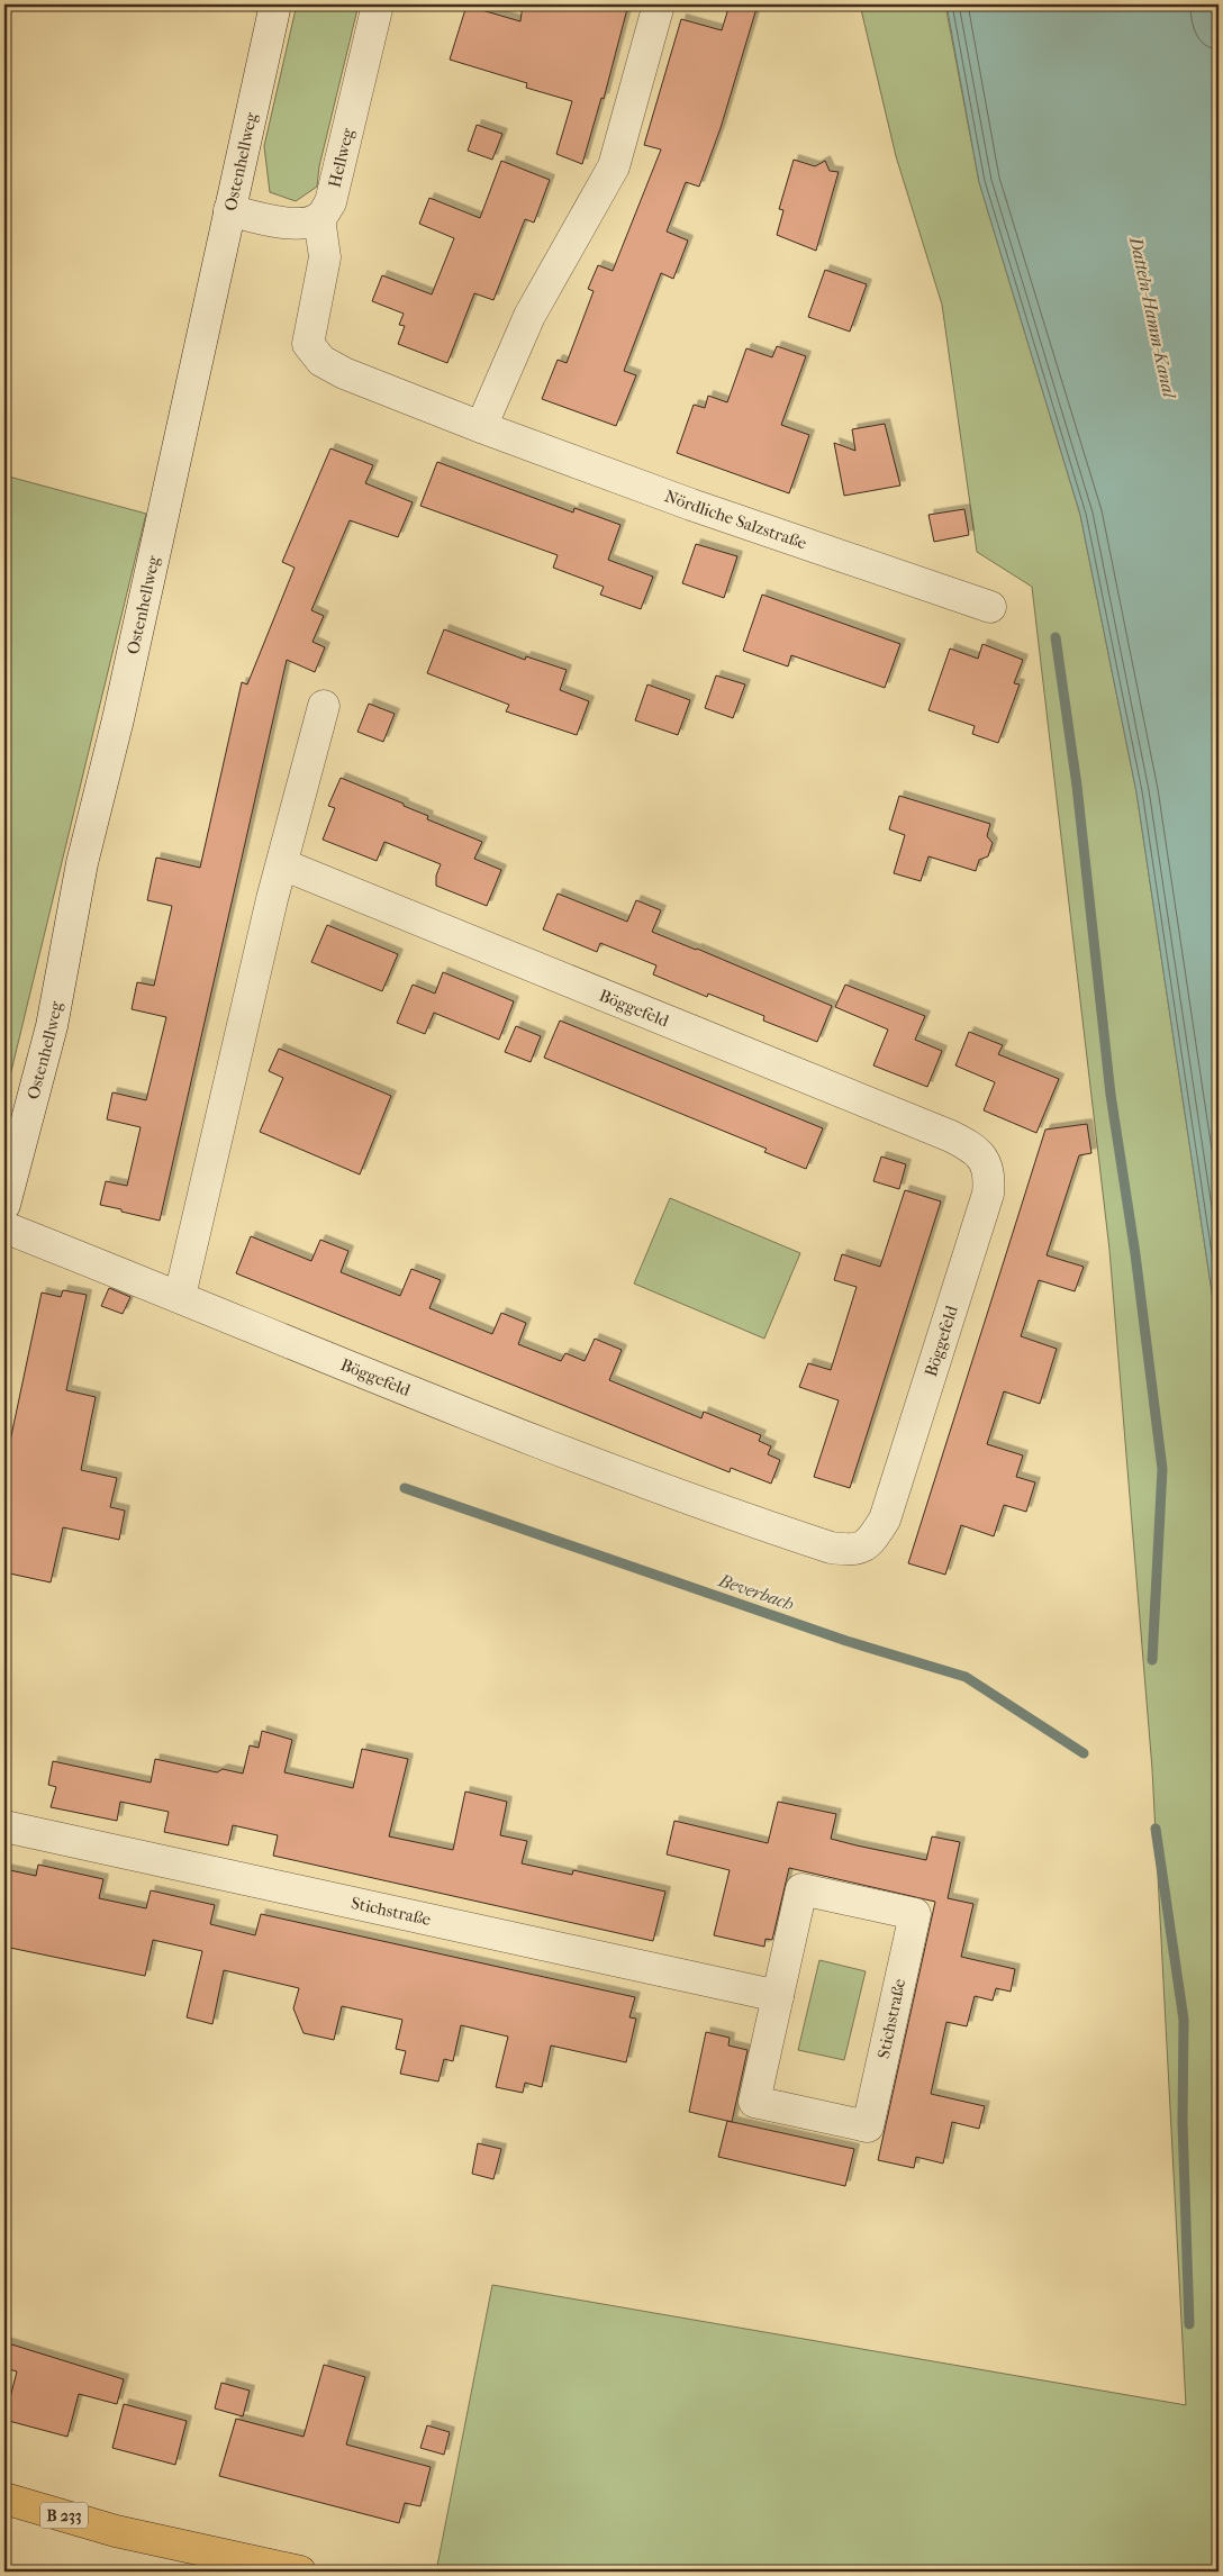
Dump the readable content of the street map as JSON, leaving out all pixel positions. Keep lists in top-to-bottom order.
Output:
{
  "streets": {
    "main road": ["B 233"],
    "street": [
      "Hellweg",
      "Ostenhellweg",
      "Nördliche Salzstraße",
      "Böggefeld",
      "Stichstraße"
    ]
  },
  "crossings": [
    ["Hellweg", "Nördliche Salzstraße"]
  ],
  "water": ["Datteln-Hamm-Kanal", "Beverbach"]
}
